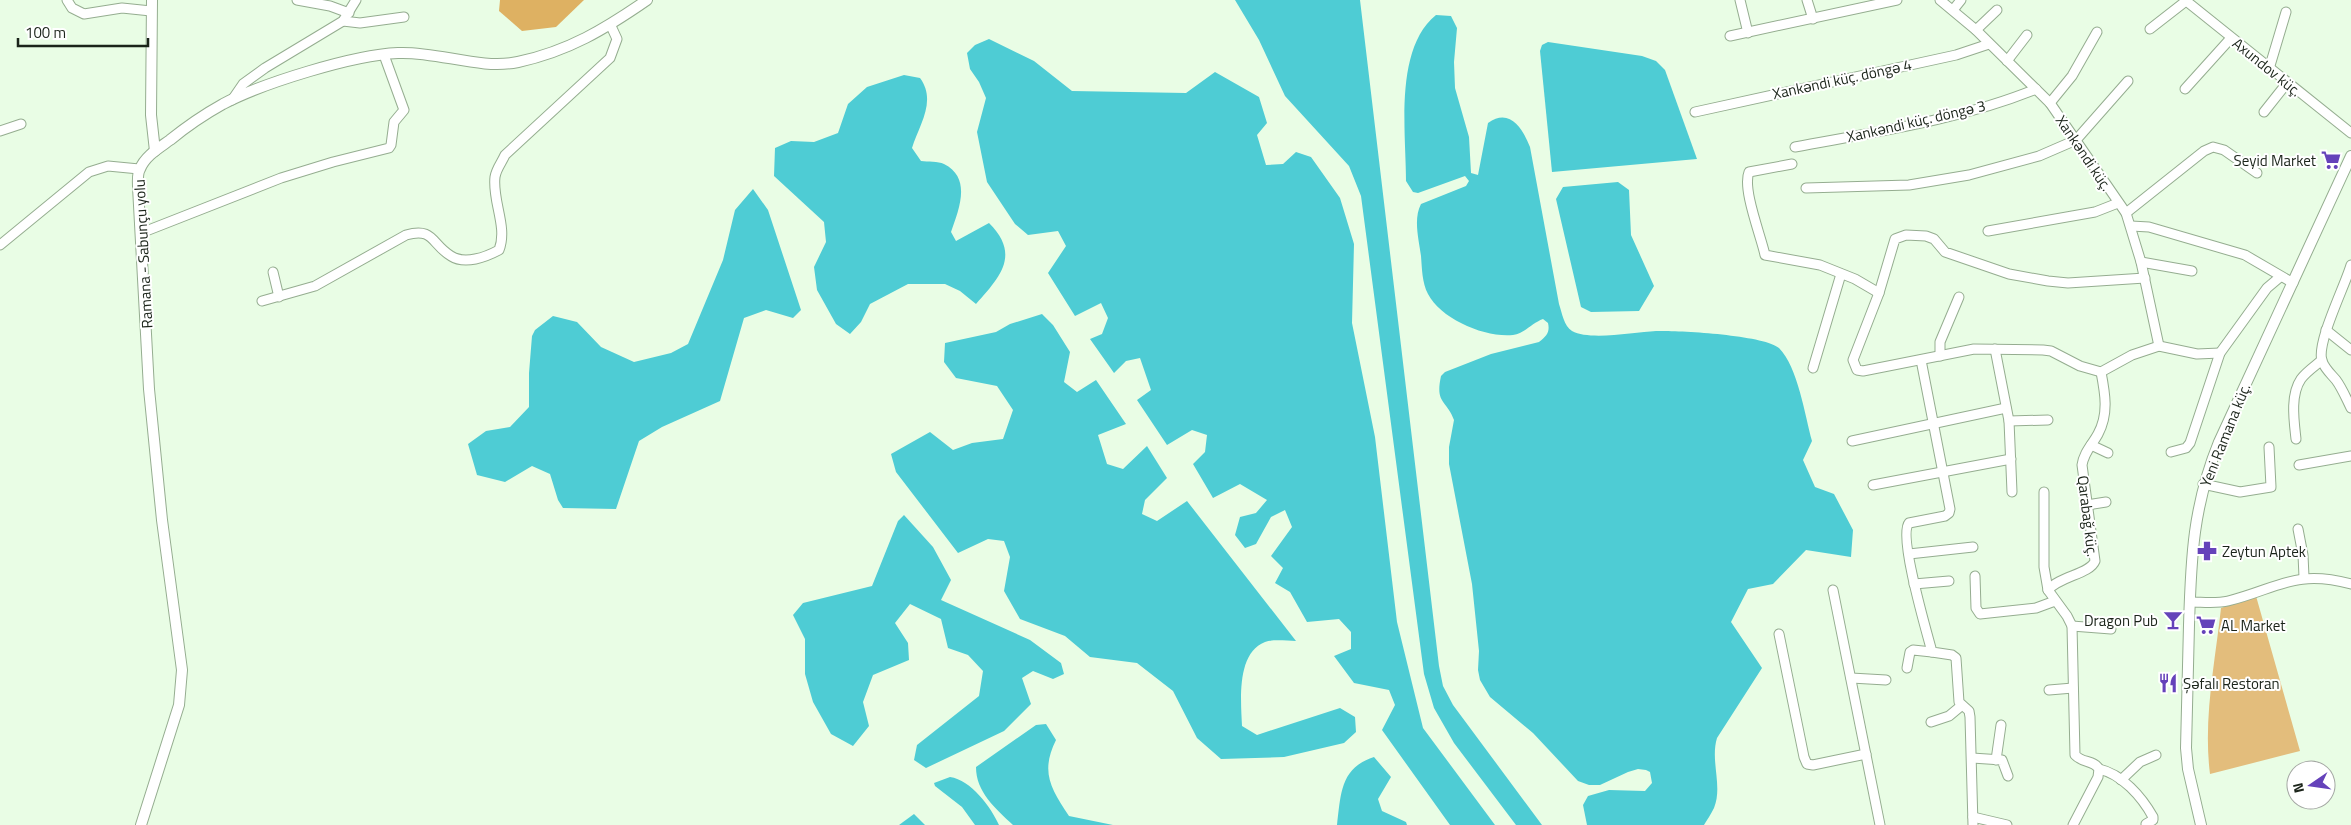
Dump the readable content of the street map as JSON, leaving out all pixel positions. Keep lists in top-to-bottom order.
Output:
{
  "streets": {
    "street": [
      "Axundov küç.",
      "Xankəndi küç. döngə 4",
      "Xankəndi küç. döngə 3",
      "Xankəndi küç.",
      "Ramana - Sabunçu yolu",
      "Yeni Ramana küç.",
      "Qarabağ küç."
    ]
  },
  "crossings": [
    ["Xankəndi küç. döngə 4", "Xankəndi küç."],
    ["Xankəndi küç. döngə 3", "Xankəndi küç."]
  ],
  "places": {
    "supermarket": ["Seyid Market", "AL Market"],
    "pharmacy": ["Zeytun Aptek"],
    "bar": ["Dragon Pub"],
    "restaurant": ["Şəfalı Restoran"]
  },
  "scale_bar": "100 m",
  "north": "left"
}
